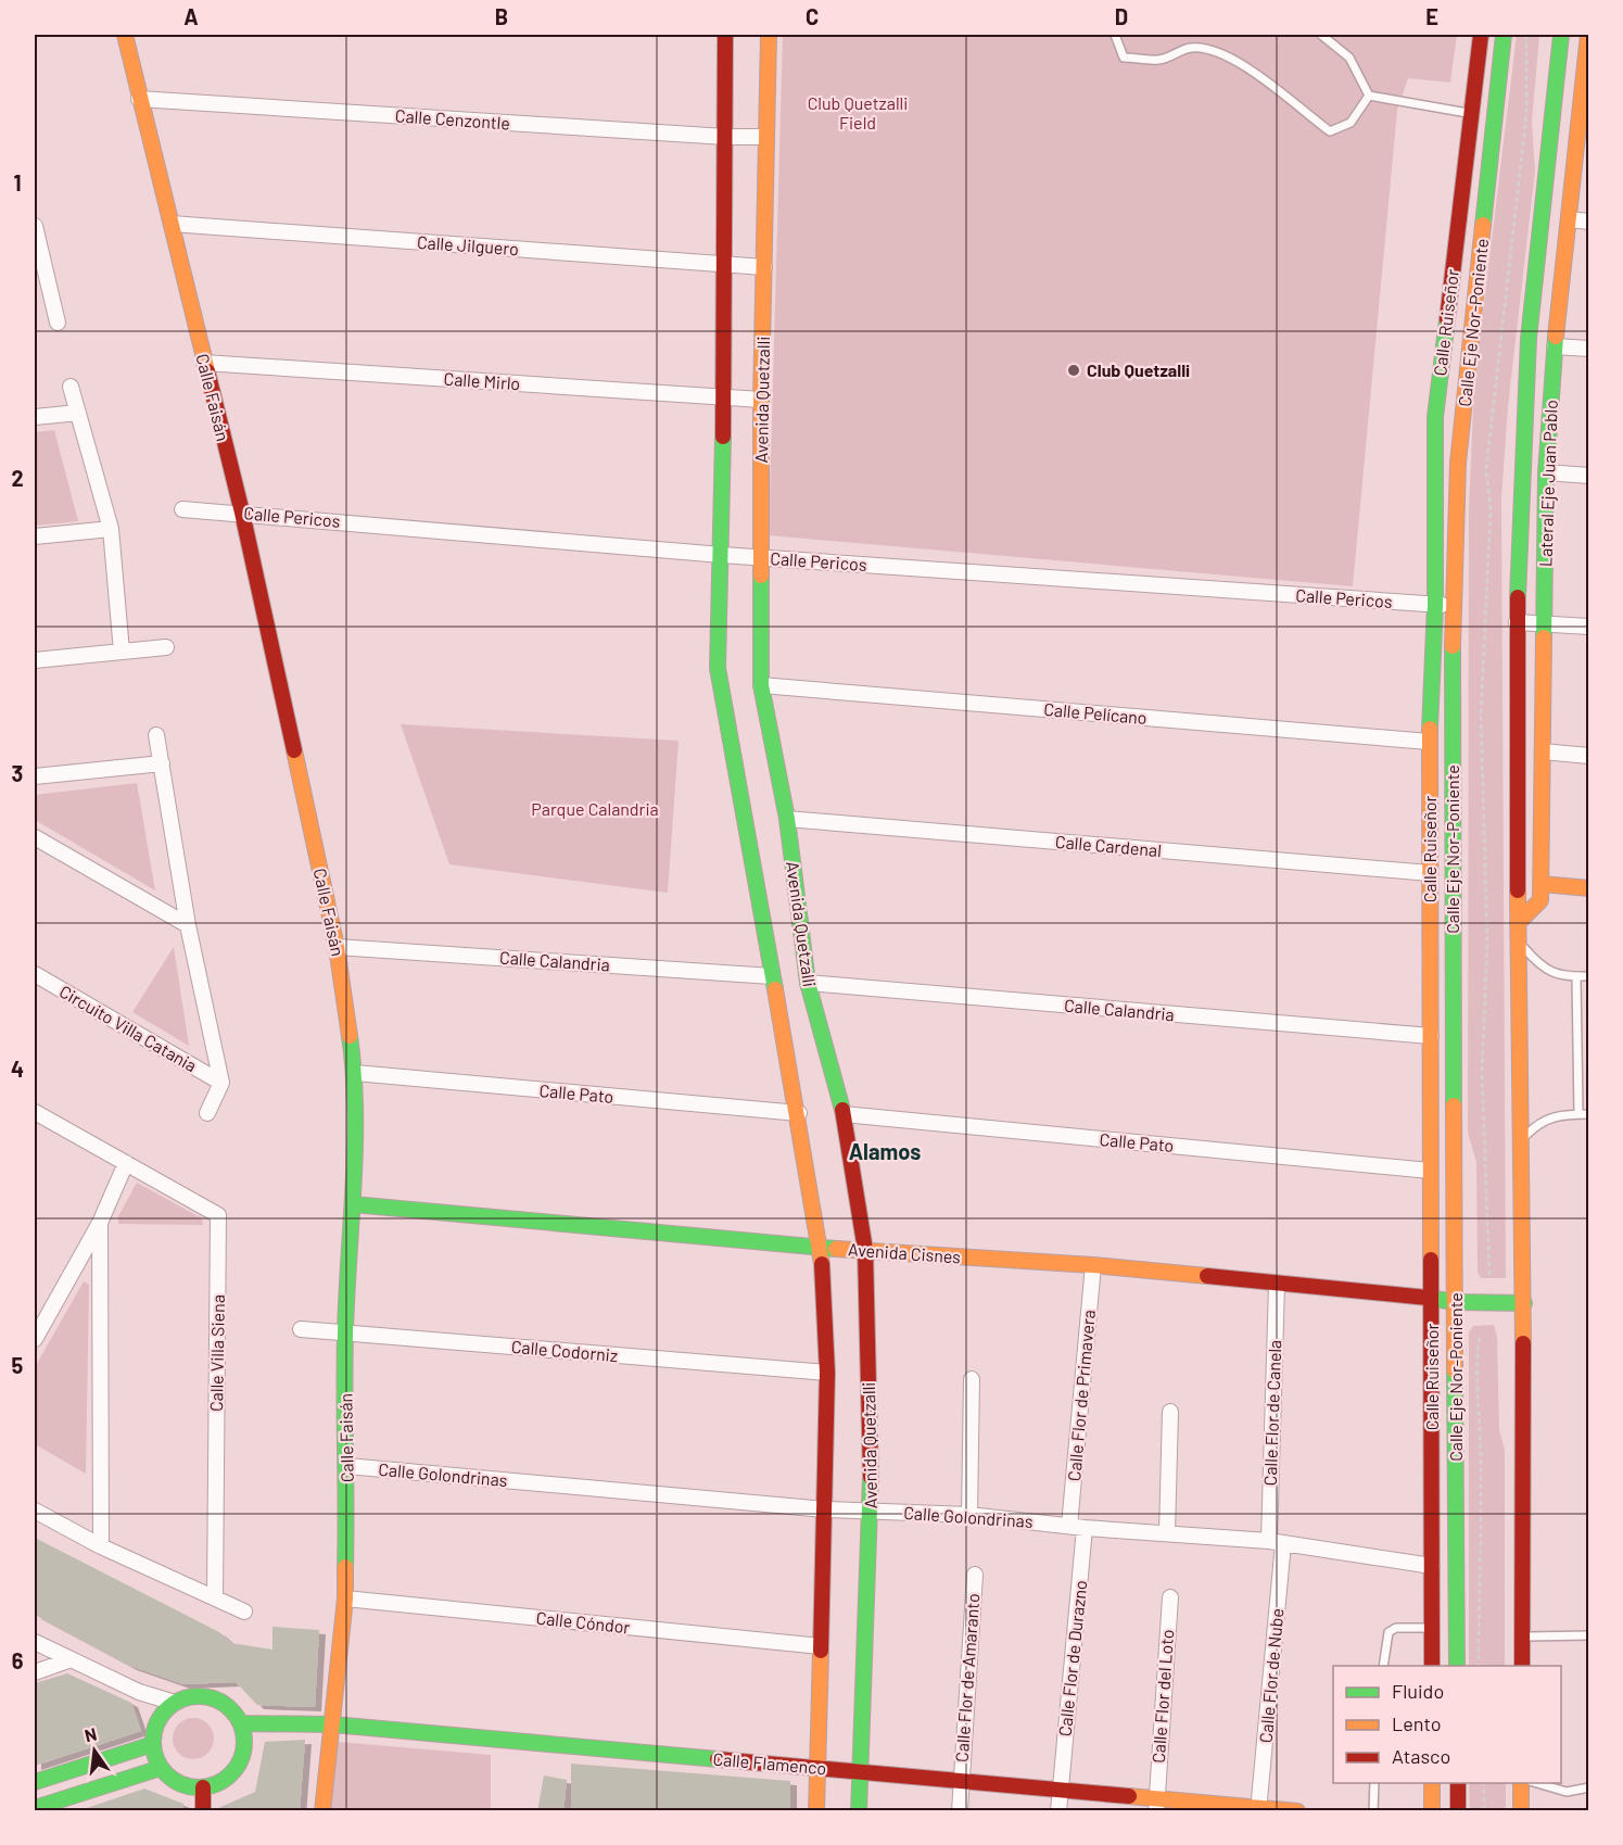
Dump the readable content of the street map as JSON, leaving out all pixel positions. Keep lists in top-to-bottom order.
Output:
{
  "streets": {
    "main road": [
      "Calle Ruiseñor",
      "Calle Eje Nor-Poniente",
      "Calle Faisán",
      "Avenida Quetzalli",
      "Lateral Eje Juan Pablo",
      "Avenida Cisnes",
      "Calle Flamenco"
    ],
    "street": [
      "Calle Cenzontle",
      "Calle Jilguero",
      "Calle Mirlo",
      "Calle Pericos",
      "Calle Pelícano",
      "Calle Cardenal",
      "Calle Calandria",
      "Circuito Villa Catania",
      "Calle Pato",
      "Calle Codorniz",
      "Calle Villa Siena",
      "Calle Flor de Primavera",
      "Calle Flor de Canela",
      "Calle Golondrinas",
      "Calle Cóndor",
      "Calle Flor de Durazno",
      "Calle Flor de Nube",
      "Calle Flor de Amaranto",
      "Calle Flor del Loto"
    ]
  },
  "crossings": [
    ["Calle Cenzontle", "Calle Faisán"],
    ["Calle Cenzontle", "Avenida Quetzalli"],
    ["Calle Jilguero", "Calle Faisán"],
    ["Calle Jilguero", "Avenida Quetzalli"],
    ["Calle Ruiseñor", "Calle Pericos"],
    ["Calle Ruiseñor", "Calle Pelícano"],
    ["Calle Ruiseñor", "Calle Cardenal"],
    ["Calle Ruiseñor", "Calle Calandria"],
    ["Calle Ruiseñor", "Calle Pato"],
    ["Calle Ruiseñor", "Avenida Cisnes"],
    ["Calle Ruiseñor", "Calle Golondrinas"],
    ["Calle Eje Nor-Poniente", "Calle Pericos"],
    ["Calle Eje Nor-Poniente", "Avenida Cisnes"],
    ["Calle Mirlo", "Calle Faisán"],
    ["Calle Mirlo", "Avenida Quetzalli"],
    ["Calle Faisán", "Calle Pericos"],
    ["Calle Faisán", "Calle Calandria"],
    ["Calle Faisán", "Calle Pato"],
    ["Calle Faisán", "Avenida Cisnes"],
    ["Calle Faisán", "Calle Codorniz"],
    ["Calle Faisán", "Calle Golondrinas"],
    ["Calle Faisán", "Calle Cóndor"],
    ["Calle Faisán", "Calle Flamenco"],
    ["Avenida Quetzalli", "Calle Pericos"],
    ["Avenida Quetzalli", "Calle Pelícano"],
    ["Avenida Quetzalli", "Calle Cardenal"],
    ["Avenida Quetzalli", "Calle Calandria"],
    ["Avenida Quetzalli", "Calle Pato"],
    ["Avenida Quetzalli", "Avenida Cisnes"],
    ["Avenida Quetzalli", "Calle Codorniz"],
    ["Avenida Quetzalli", "Calle Golondrinas"],
    ["Avenida Quetzalli", "Calle Cóndor"],
    ["Avenida Quetzalli", "Calle Flamenco"],
    ["Avenida Cisnes", "Calle Flor de Primavera"],
    ["Avenida Cisnes", "Calle Flor de Canela"],
    ["Calle Flor de Primavera", "Calle Golondrinas"],
    ["Calle Flor de Primavera", "Calle Flor de Durazno"],
    ["Calle Flor de Canela", "Calle Golondrinas"],
    ["Calle Flor de Canela", "Calle Flor de Nube"],
    ["Calle Golondrinas", "Calle Flor de Durazno"],
    ["Calle Golondrinas", "Calle Flor de Nube"],
    ["Calle Flor de Durazno", "Calle Flamenco"],
    ["Calle Flor de Nube", "Calle Flamenco"],
    ["Calle Flor de Amaranto", "Calle Flamenco"],
    ["Calle Flor del Loto", "Calle Flamenco"]
  ],
  "districts": ["Alamos"],
  "parks": ["Club Quetzalli Field", "Parque Calandria"],
  "places": ["Club Quetzalli"],
  "legend": ["Fluido", "Lento", "Atasco"],
  "north": "top",
  "grid": {
    "columns": [
      "A",
      "B",
      "C",
      "D",
      "E"
    ],
    "rows": [
      "1",
      "2",
      "3",
      "4",
      "5",
      "6"
    ]
  }
}
